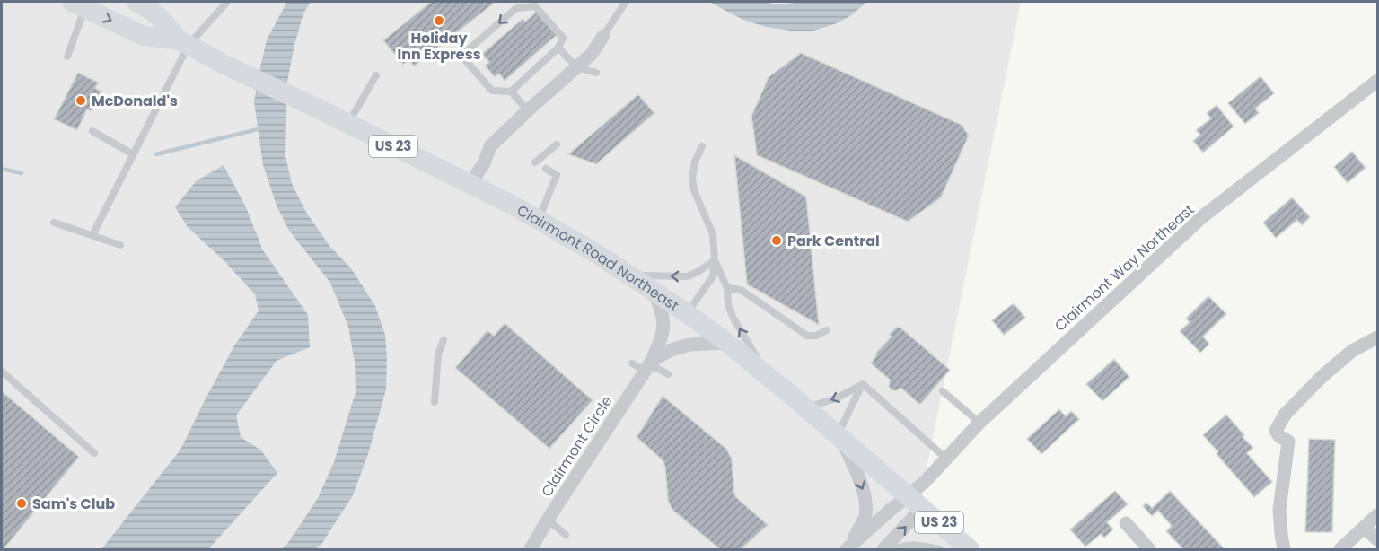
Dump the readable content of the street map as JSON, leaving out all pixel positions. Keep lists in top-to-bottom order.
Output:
{
  "streets": {
    "main road": ["US 23", "Clairmont Road Northeast"],
    "street": ["Clairmont Way Northeast", "Clairmont Circle"]
  },
  "crossings": [
    ["Clairmont Road Northeast", "Clairmont Way Northeast"],
    ["Clairmont Road Northeast", "Clairmont Circle"]
  ],
  "places": [
    "Holiday Inn Express",
    "McDonald's",
    "Park Central",
    "Sam's Club"
  ]
}
